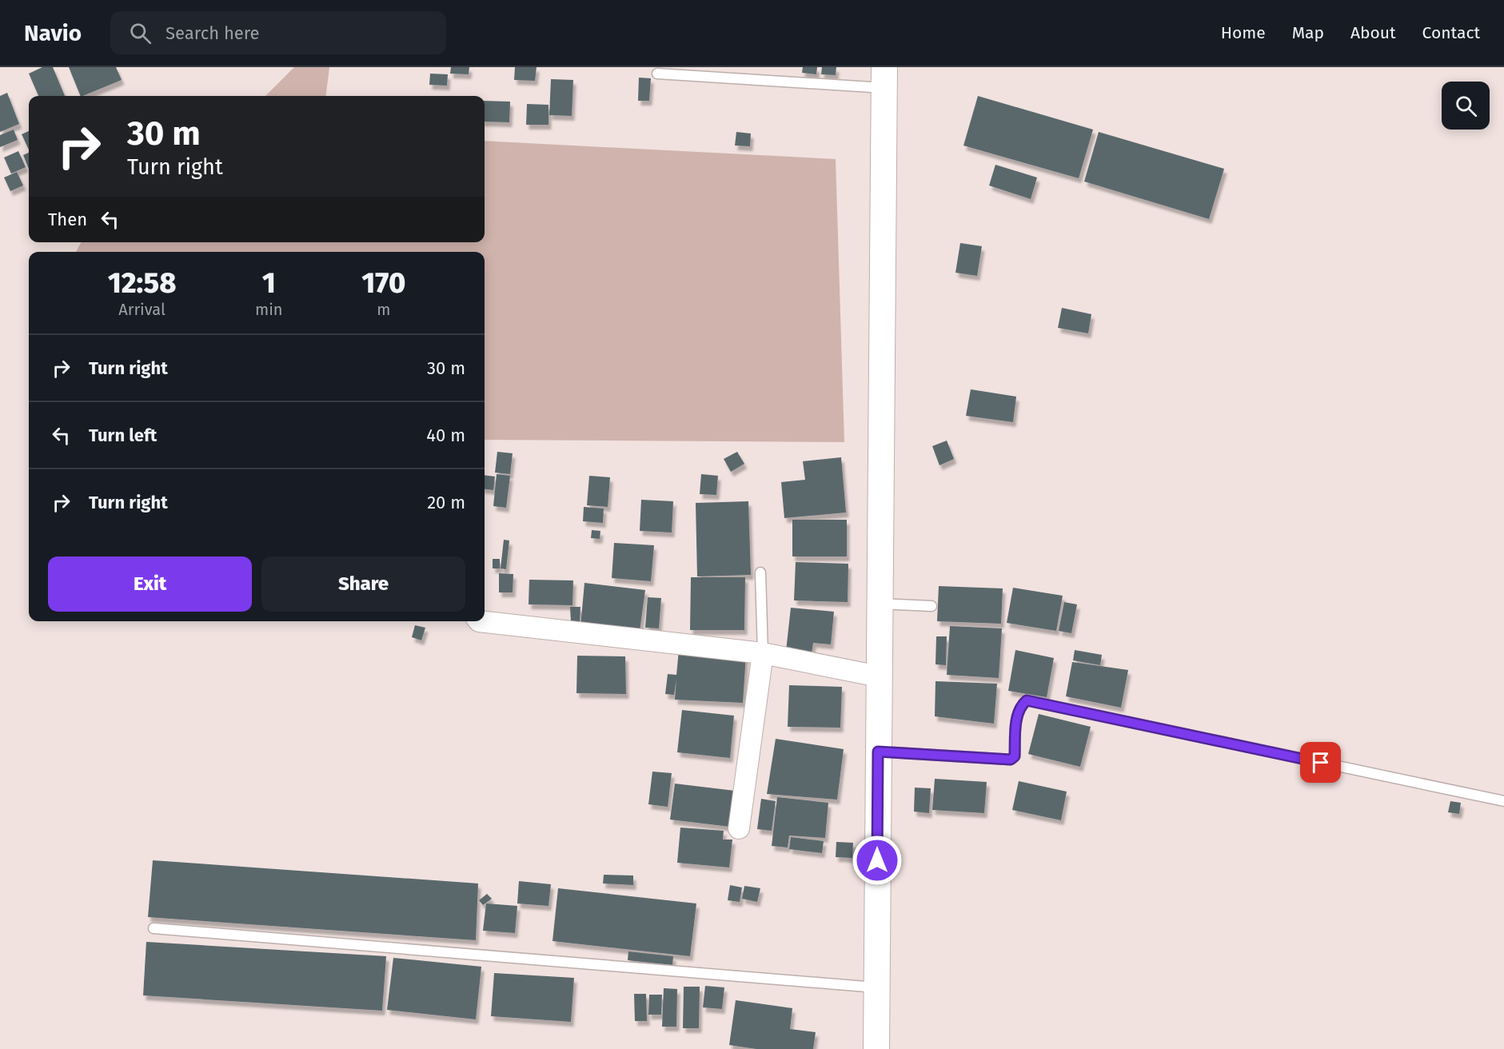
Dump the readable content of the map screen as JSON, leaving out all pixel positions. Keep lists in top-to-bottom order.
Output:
{
  "page": {
    "header": "Navio",
    "search": "Search here",
    "nav": [
      "Home",
      "Map",
      "About",
      "Contact"
    ],
    "turn": ["30 m", "Turn right"],
    "then": "Then",
    "eta": [
      "12:58",
      "Arrival",
      "1",
      "min",
      "170",
      "m"
    ],
    "list": [
      {
        "name": "Turn right",
        "value": "30 m"
      },
      {
        "name": "Turn left",
        "value": "40 m"
      },
      {
        "name": "Turn right",
        "value": "20 m"
      }
    ],
    "buttons": ["Exit", "Share"]
  }
}
